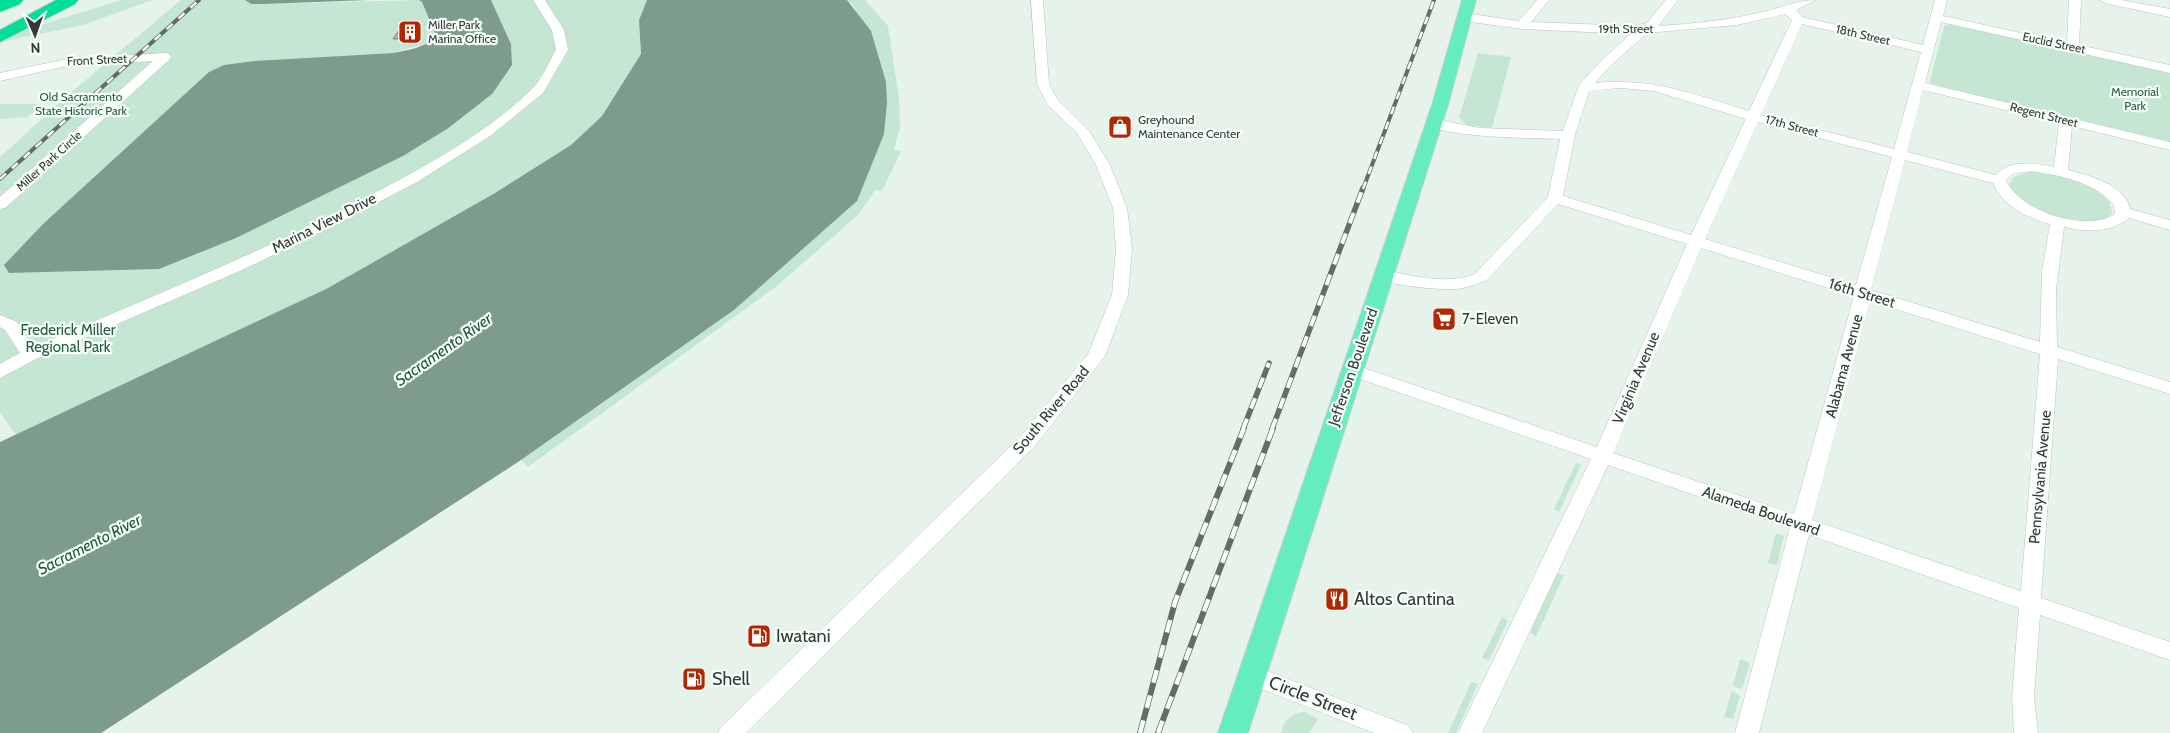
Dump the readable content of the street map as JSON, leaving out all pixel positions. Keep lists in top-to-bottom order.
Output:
{
  "streets": {
    "main road": ["Jefferson Boulevard"],
    "street": [
      "19th Street",
      "18th Street",
      "Euclid Street",
      "Front Street",
      "Regent Street",
      "17th Street",
      "Miller Park Circle",
      "Marina View Drive",
      "16th Street",
      "Alabama Avenue",
      "Virginia Avenue",
      "South River Road",
      "Pennsylvania Avenue",
      "Alameda Boulevard",
      "Circle Street"
    ]
  },
  "crossings": [
    ["19th Street", "18th Street"],
    ["19th Street", "Jefferson Boulevard"],
    ["19th Street", "Virginia Avenue"],
    ["18th Street", "Alabama Avenue"],
    ["18th Street", "Virginia Avenue"],
    ["Euclid Street", "Alabama Avenue"],
    ["Front Street", "Miller Park Circle"],
    ["Regent Street", "Alabama Avenue"],
    ["17th Street", "Alabama Avenue"],
    ["17th Street", "Virginia Avenue"],
    ["16th Street", "Alabama Avenue"],
    ["16th Street", "Virginia Avenue"],
    ["16th Street", "Pennsylvania Avenue"],
    ["Alabama Avenue", "Alameda Boulevard"],
    ["Jefferson Boulevard", "Alameda Boulevard"],
    ["Jefferson Boulevard", "Circle Street"],
    ["Virginia Avenue", "Alameda Boulevard"],
    ["Pennsylvania Avenue", "Alameda Boulevard"]
  ],
  "water": ["Sacramento River"],
  "parks": ["Memorial Park", "Old Sacramento State Historic Park", "Frederick Miller Regional Park"],
  "places": {
    "building": ["Miller Park Marina Office"],
    "shop": ["Greyhound Maintenance Center"],
    "supermarket": ["7-Eleven"],
    "restaurant": ["Altos Cantina"],
    "fuel station": ["Iwatani", "Shell"]
  },
  "north": "bottom"
}
